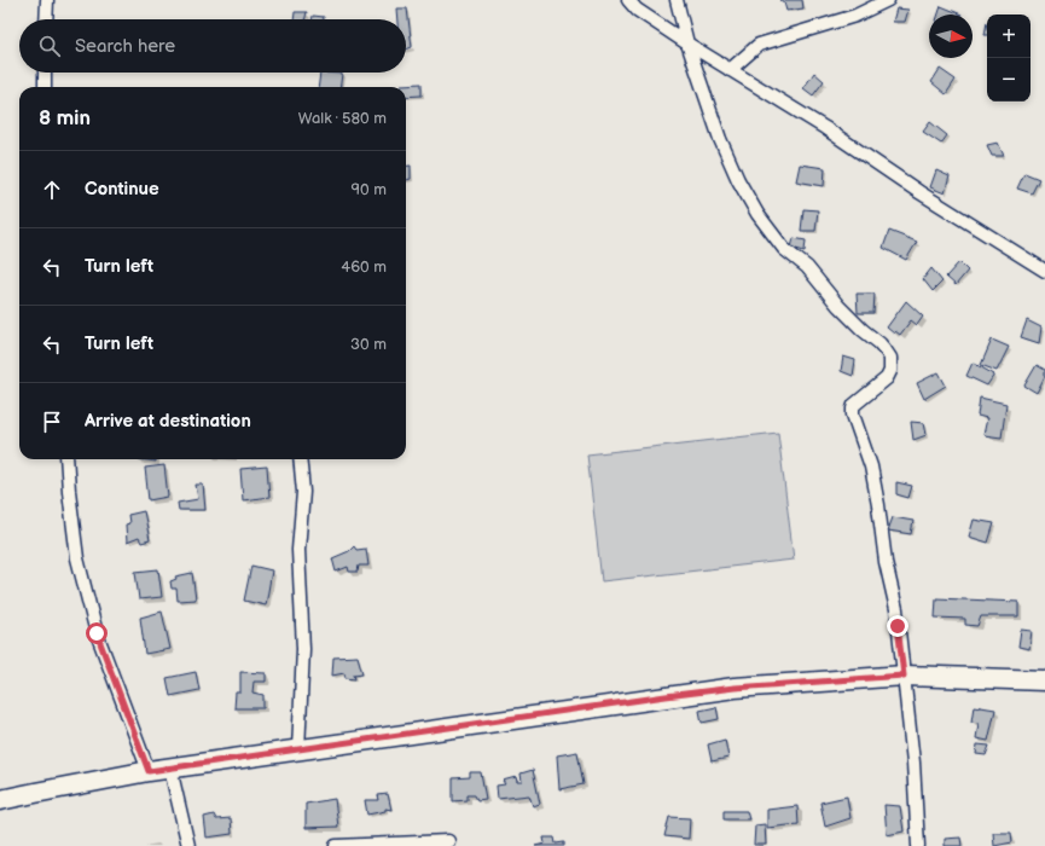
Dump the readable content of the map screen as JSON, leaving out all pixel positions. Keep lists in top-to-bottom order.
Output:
{
  "north": "right",
  "page": {
    "map_buttons": ["+", "−"],
    "search": "Search here",
    "heading": ["8 min", "Walk · 580 m"],
    "list": [
      ["Continue", "90 m"],
      ["Turn left", "460 m"],
      ["Turn left", "30 m"],
      "Arrive at destination"
    ]
  }
}
